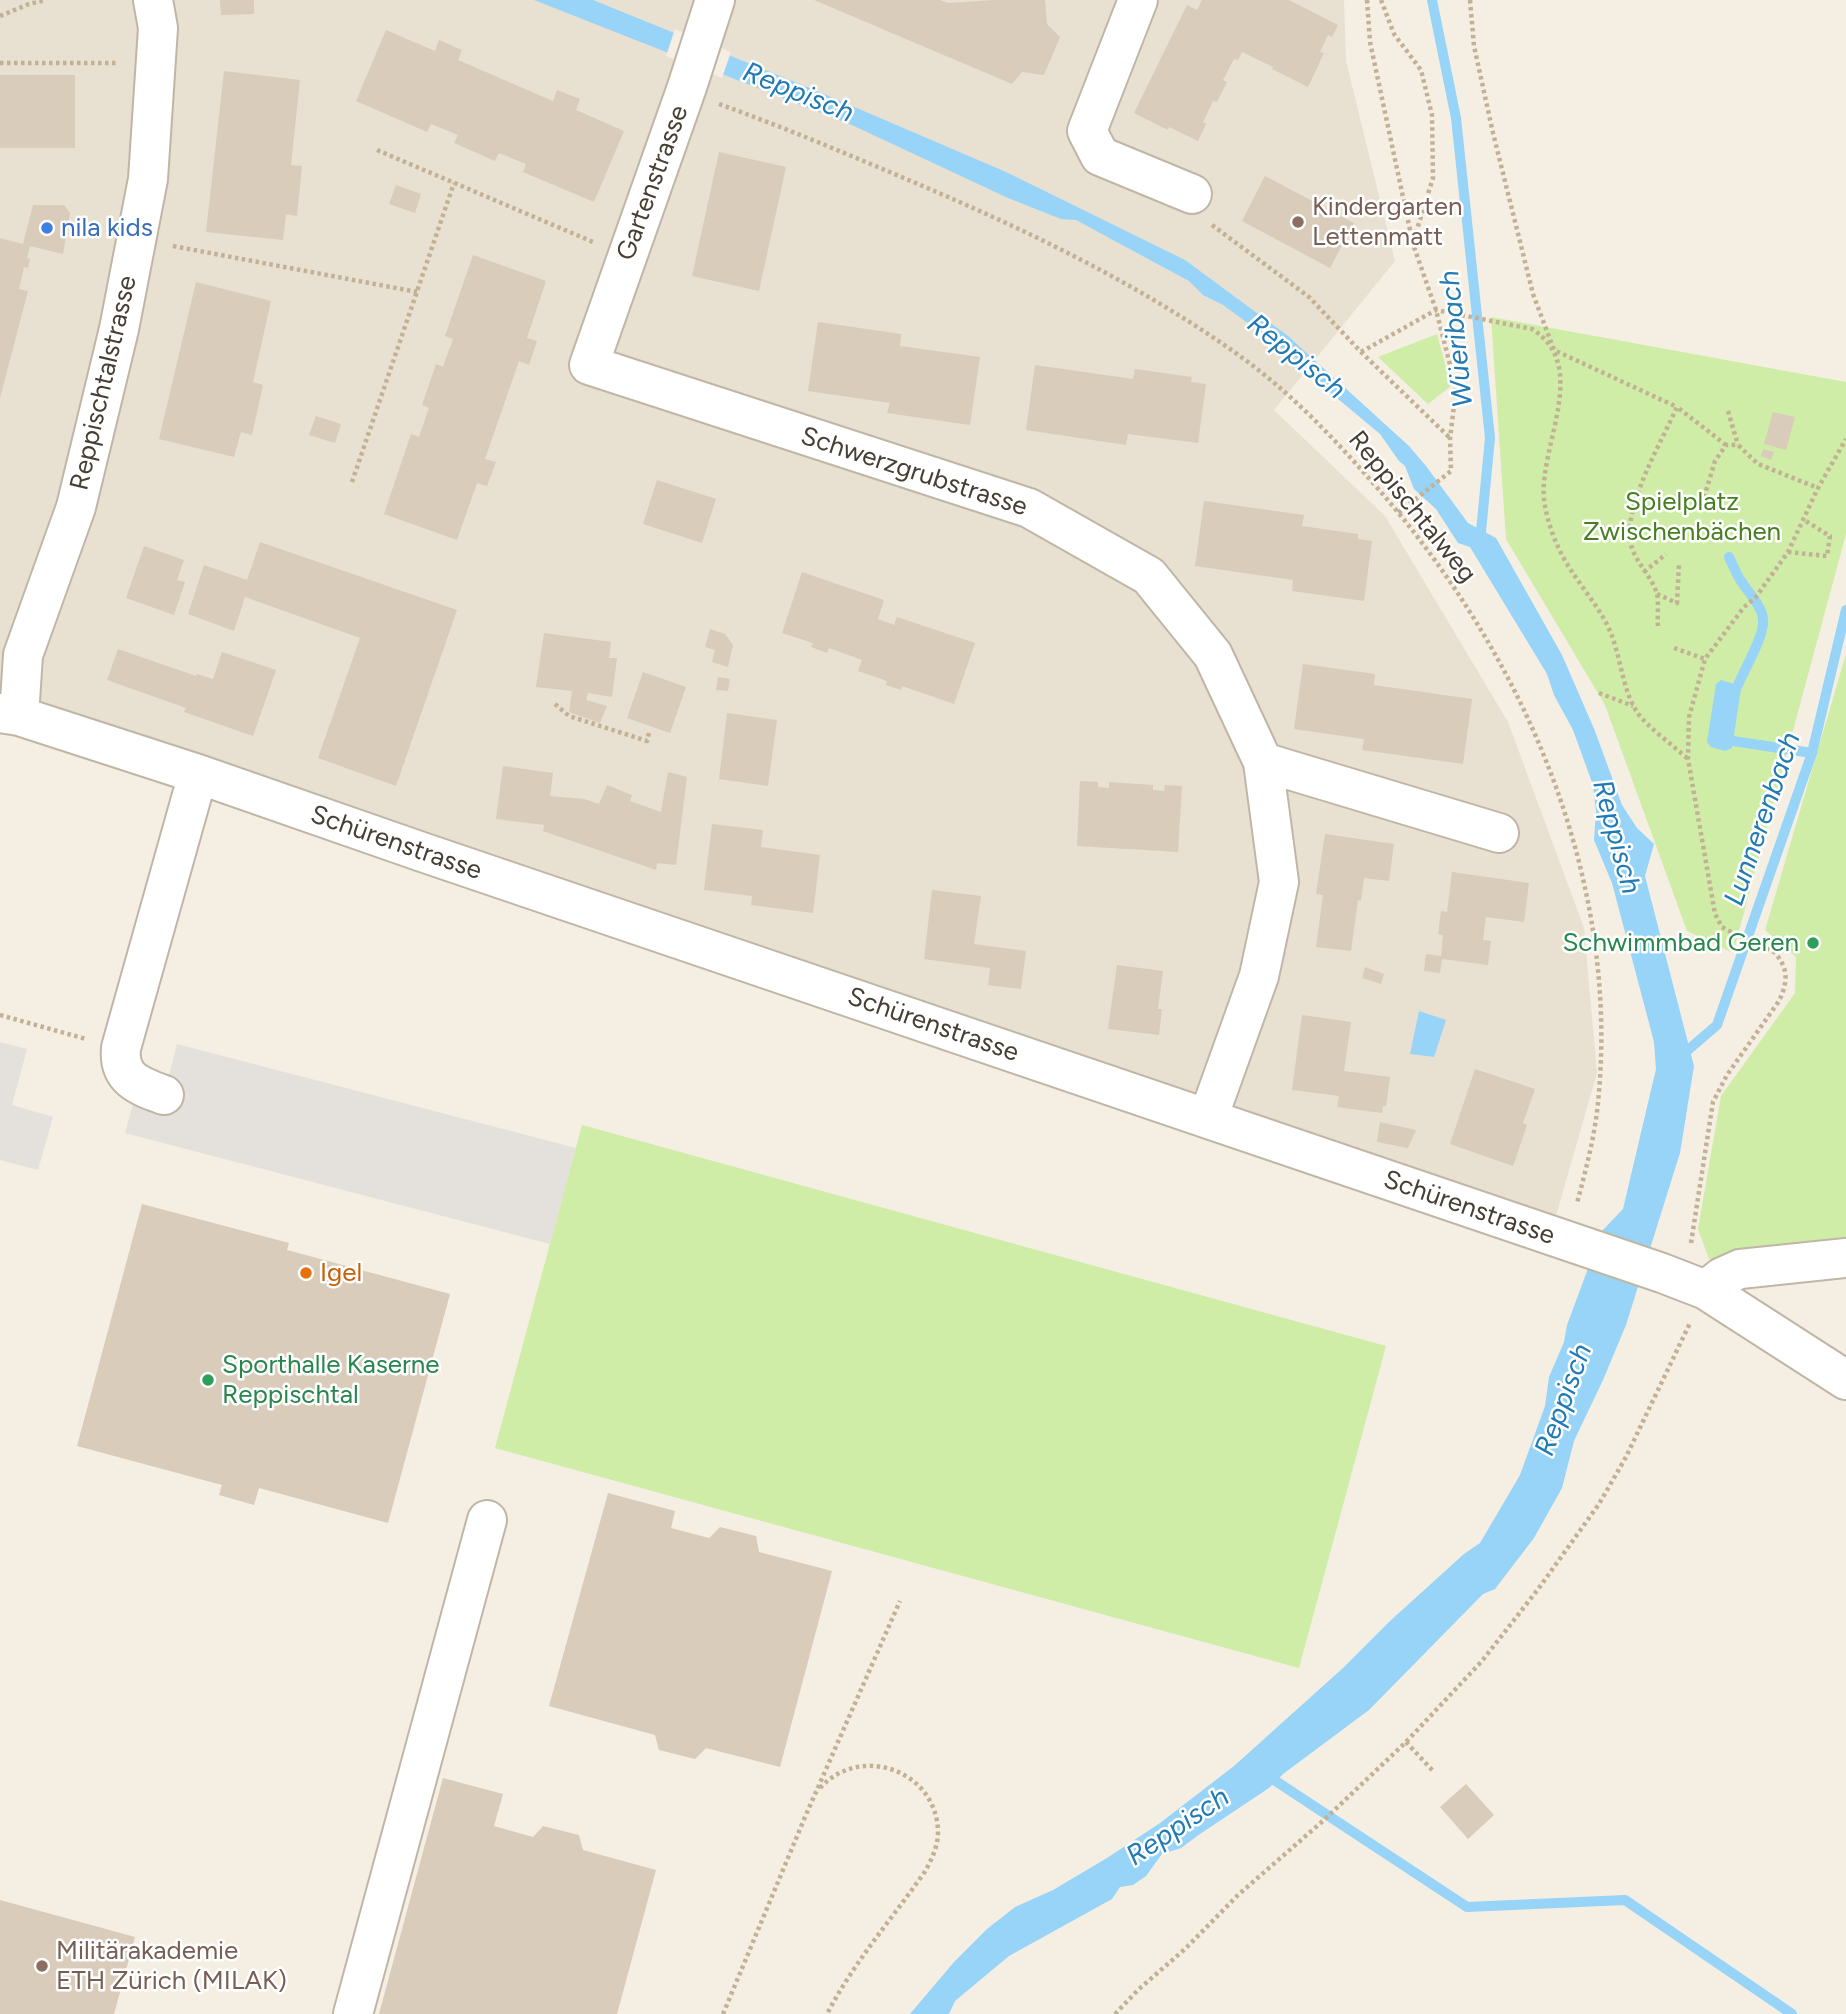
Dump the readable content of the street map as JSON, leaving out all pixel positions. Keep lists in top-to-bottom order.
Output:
{
  "streets": {
    "street": [
      "Gartenstrasse",
      "Reppischtalstrasse",
      "Schwerzgrubstrasse",
      "Schürenstrasse"
    ],
    "path": ["Reppischtalweg"]
  },
  "crossings": [
    ["Gartenstrasse", "Schwerzgrubstrasse"],
    ["Gartenstrasse", "Reppischtalweg"],
    ["Reppischtalstrasse", "Schürenstrasse"],
    ["Schwerzgrubstrasse", "Schürenstrasse"],
    ["Reppischtalweg", "Schürenstrasse"]
  ],
  "water": ["Reppisch", "Wüeribach", "Lunnerenbach"],
  "parks": ["Spielplatz Zwischenbächen"],
  "places": [
    "Kindergarten Lettenmatt",
    "nila kids",
    "Schwimmbad Geren",
    "Igel",
    "Sporthalle Kaserne Reppischtal",
    "Militärakademie ETH Zürich (MILAK)"
  ]
}
